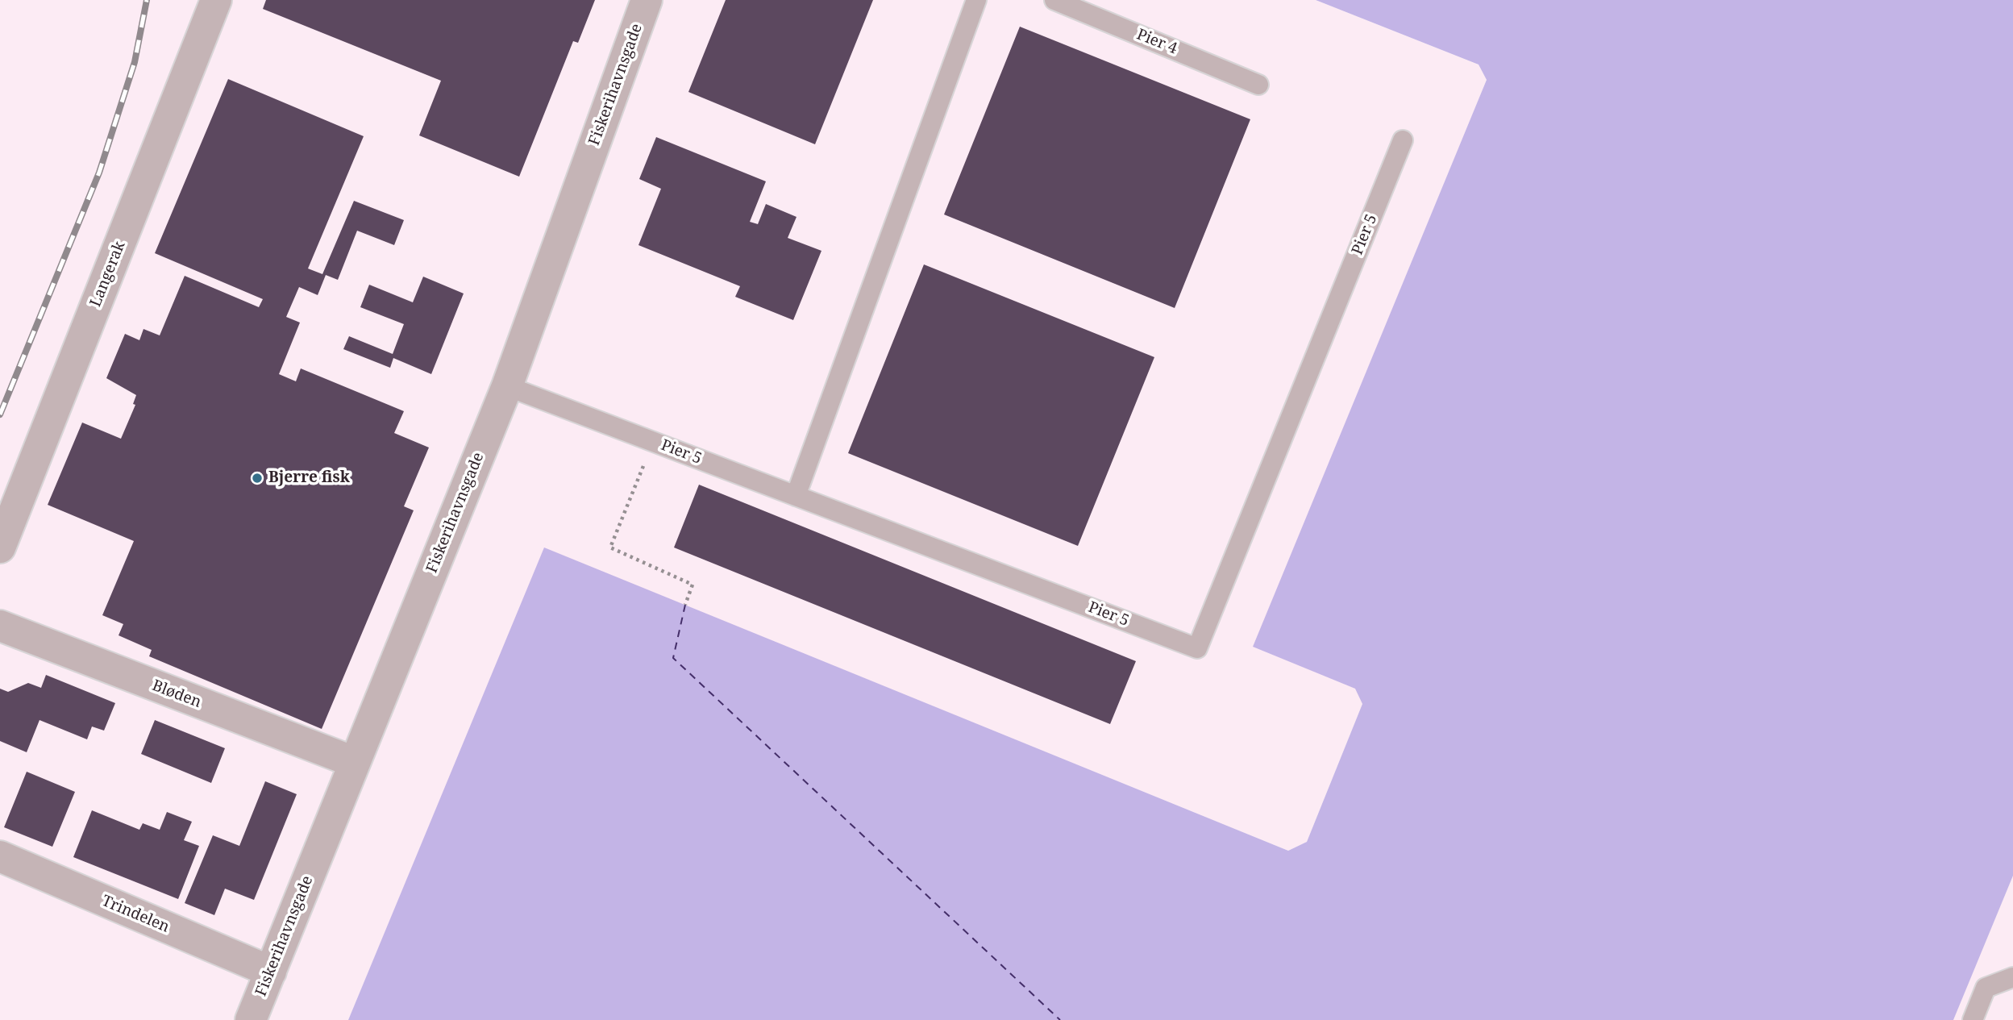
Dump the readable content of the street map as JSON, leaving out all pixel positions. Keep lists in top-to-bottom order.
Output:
{
  "streets": {
    "street": [
      "Fiskerihavnsgade",
      "Langerak",
      "Bløden",
      "Trindelen"
    ],
    "lane": ["Pier 4", "Pier 5"]
  },
  "crossings": [
    ["Fiskerihavnsgade", "Pier 5"],
    ["Fiskerihavnsgade", "Bløden"],
    ["Fiskerihavnsgade", "Trindelen"]
  ],
  "places": ["Bjerre fisk"]
}
